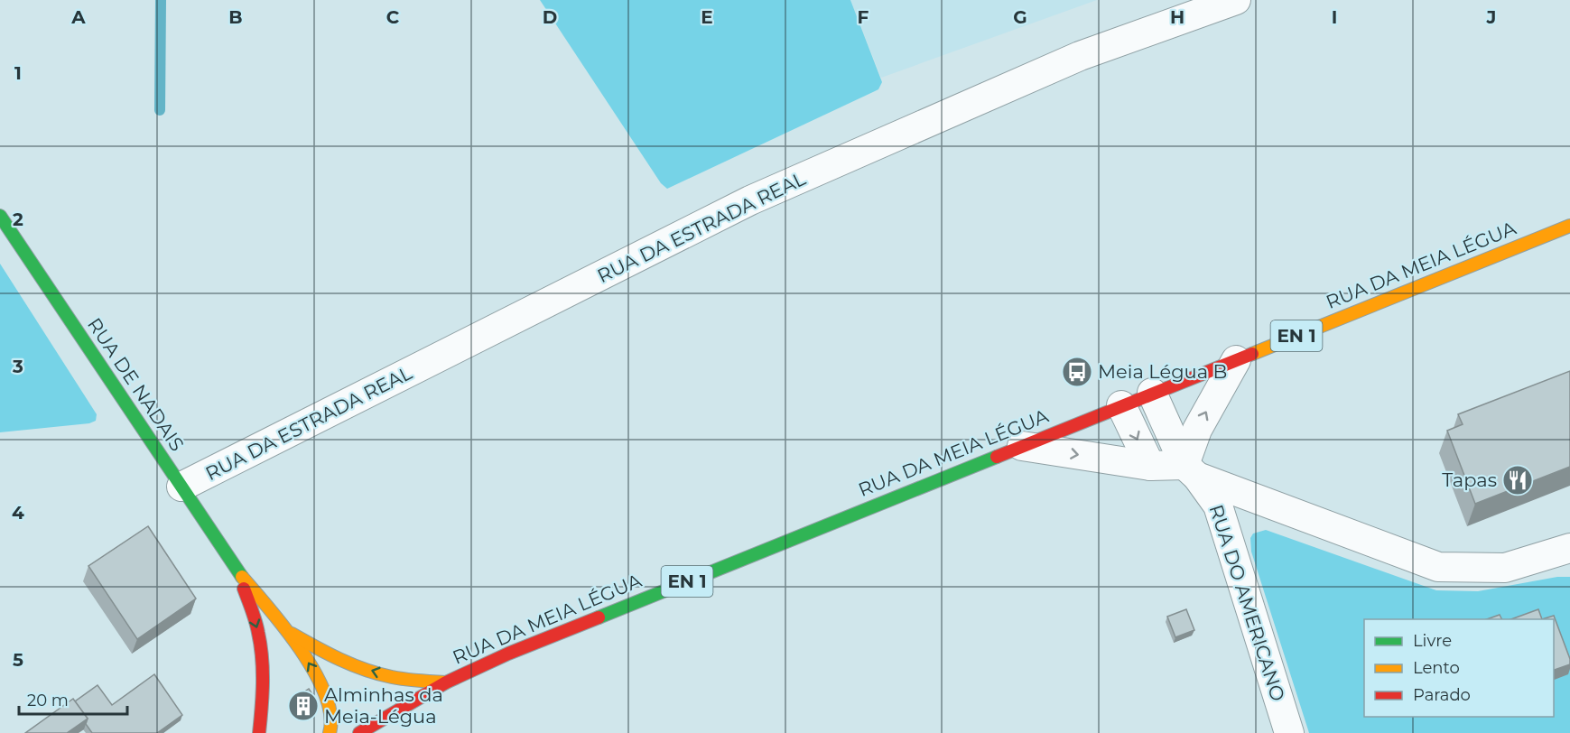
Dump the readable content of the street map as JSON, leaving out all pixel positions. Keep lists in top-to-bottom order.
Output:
{
  "streets": {
    "main road": ["RUA DA MEIA LÉGUA", "EN 1", "RUA DE NADAIS"],
    "street": ["RUA DA ESTRADA REAL", "RUA DO AMERICANO"]
  },
  "crossings": [
    ["RUA DA ESTRADA REAL", "RUA DE NADAIS"],
    ["RUA DA MEIA LÉGUA", "RUA DE NADAIS"],
    ["RUA DA MEIA LÉGUA", "RUA DO AMERICANO"]
  ],
  "places": {
    "bus stop": ["Meia Légua B"],
    "restaurant": ["Tapas"],
    "building": ["Alminhas da Meia-Légua"]
  },
  "legend": ["Livre", "Lento", "Parado"],
  "scale_bar": "20 m",
  "grid": {
    "columns": [
      "A",
      "B",
      "C",
      "D",
      "E",
      "F",
      "G",
      "H",
      "I",
      "J"
    ],
    "rows": [
      "1",
      "2",
      "3",
      "4",
      "5"
    ]
  }
}
